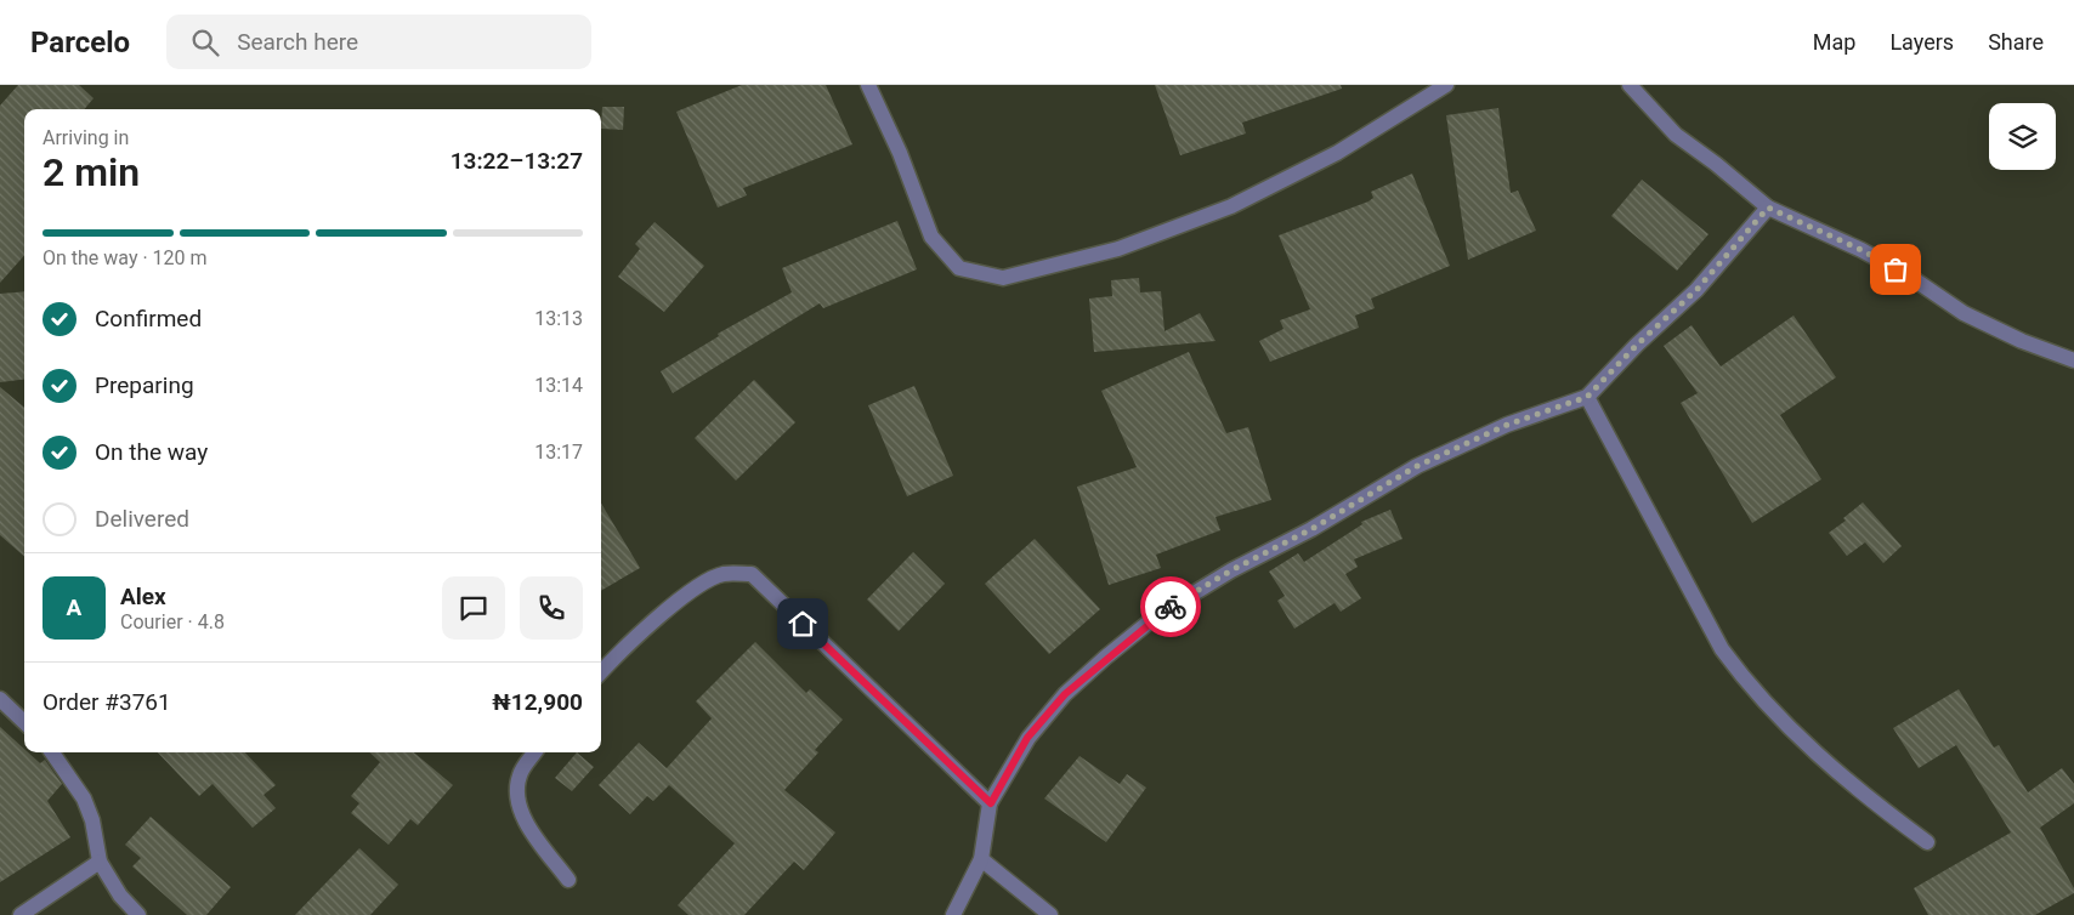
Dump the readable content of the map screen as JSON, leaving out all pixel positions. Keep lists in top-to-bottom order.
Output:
{
  "page": {
    "header": "Parcelo",
    "search": "Search here",
    "nav": ["Map", "Layers", "Share"],
    "heading": ["2 min", "Arriving in", "13:22–13:27"],
    "panel": [
      "Alex",
      "Courier · 4.8",
      "Order #3761",
      "₦12,900"
    ],
    "bar": "On the way · 120 m",
    "list": [
      ["Confirmed", "13:13"],
      ["Preparing", "13:14"],
      ["On the way", "13:17"],
      "Delivered"
    ],
    "round": "A"
  }
}
